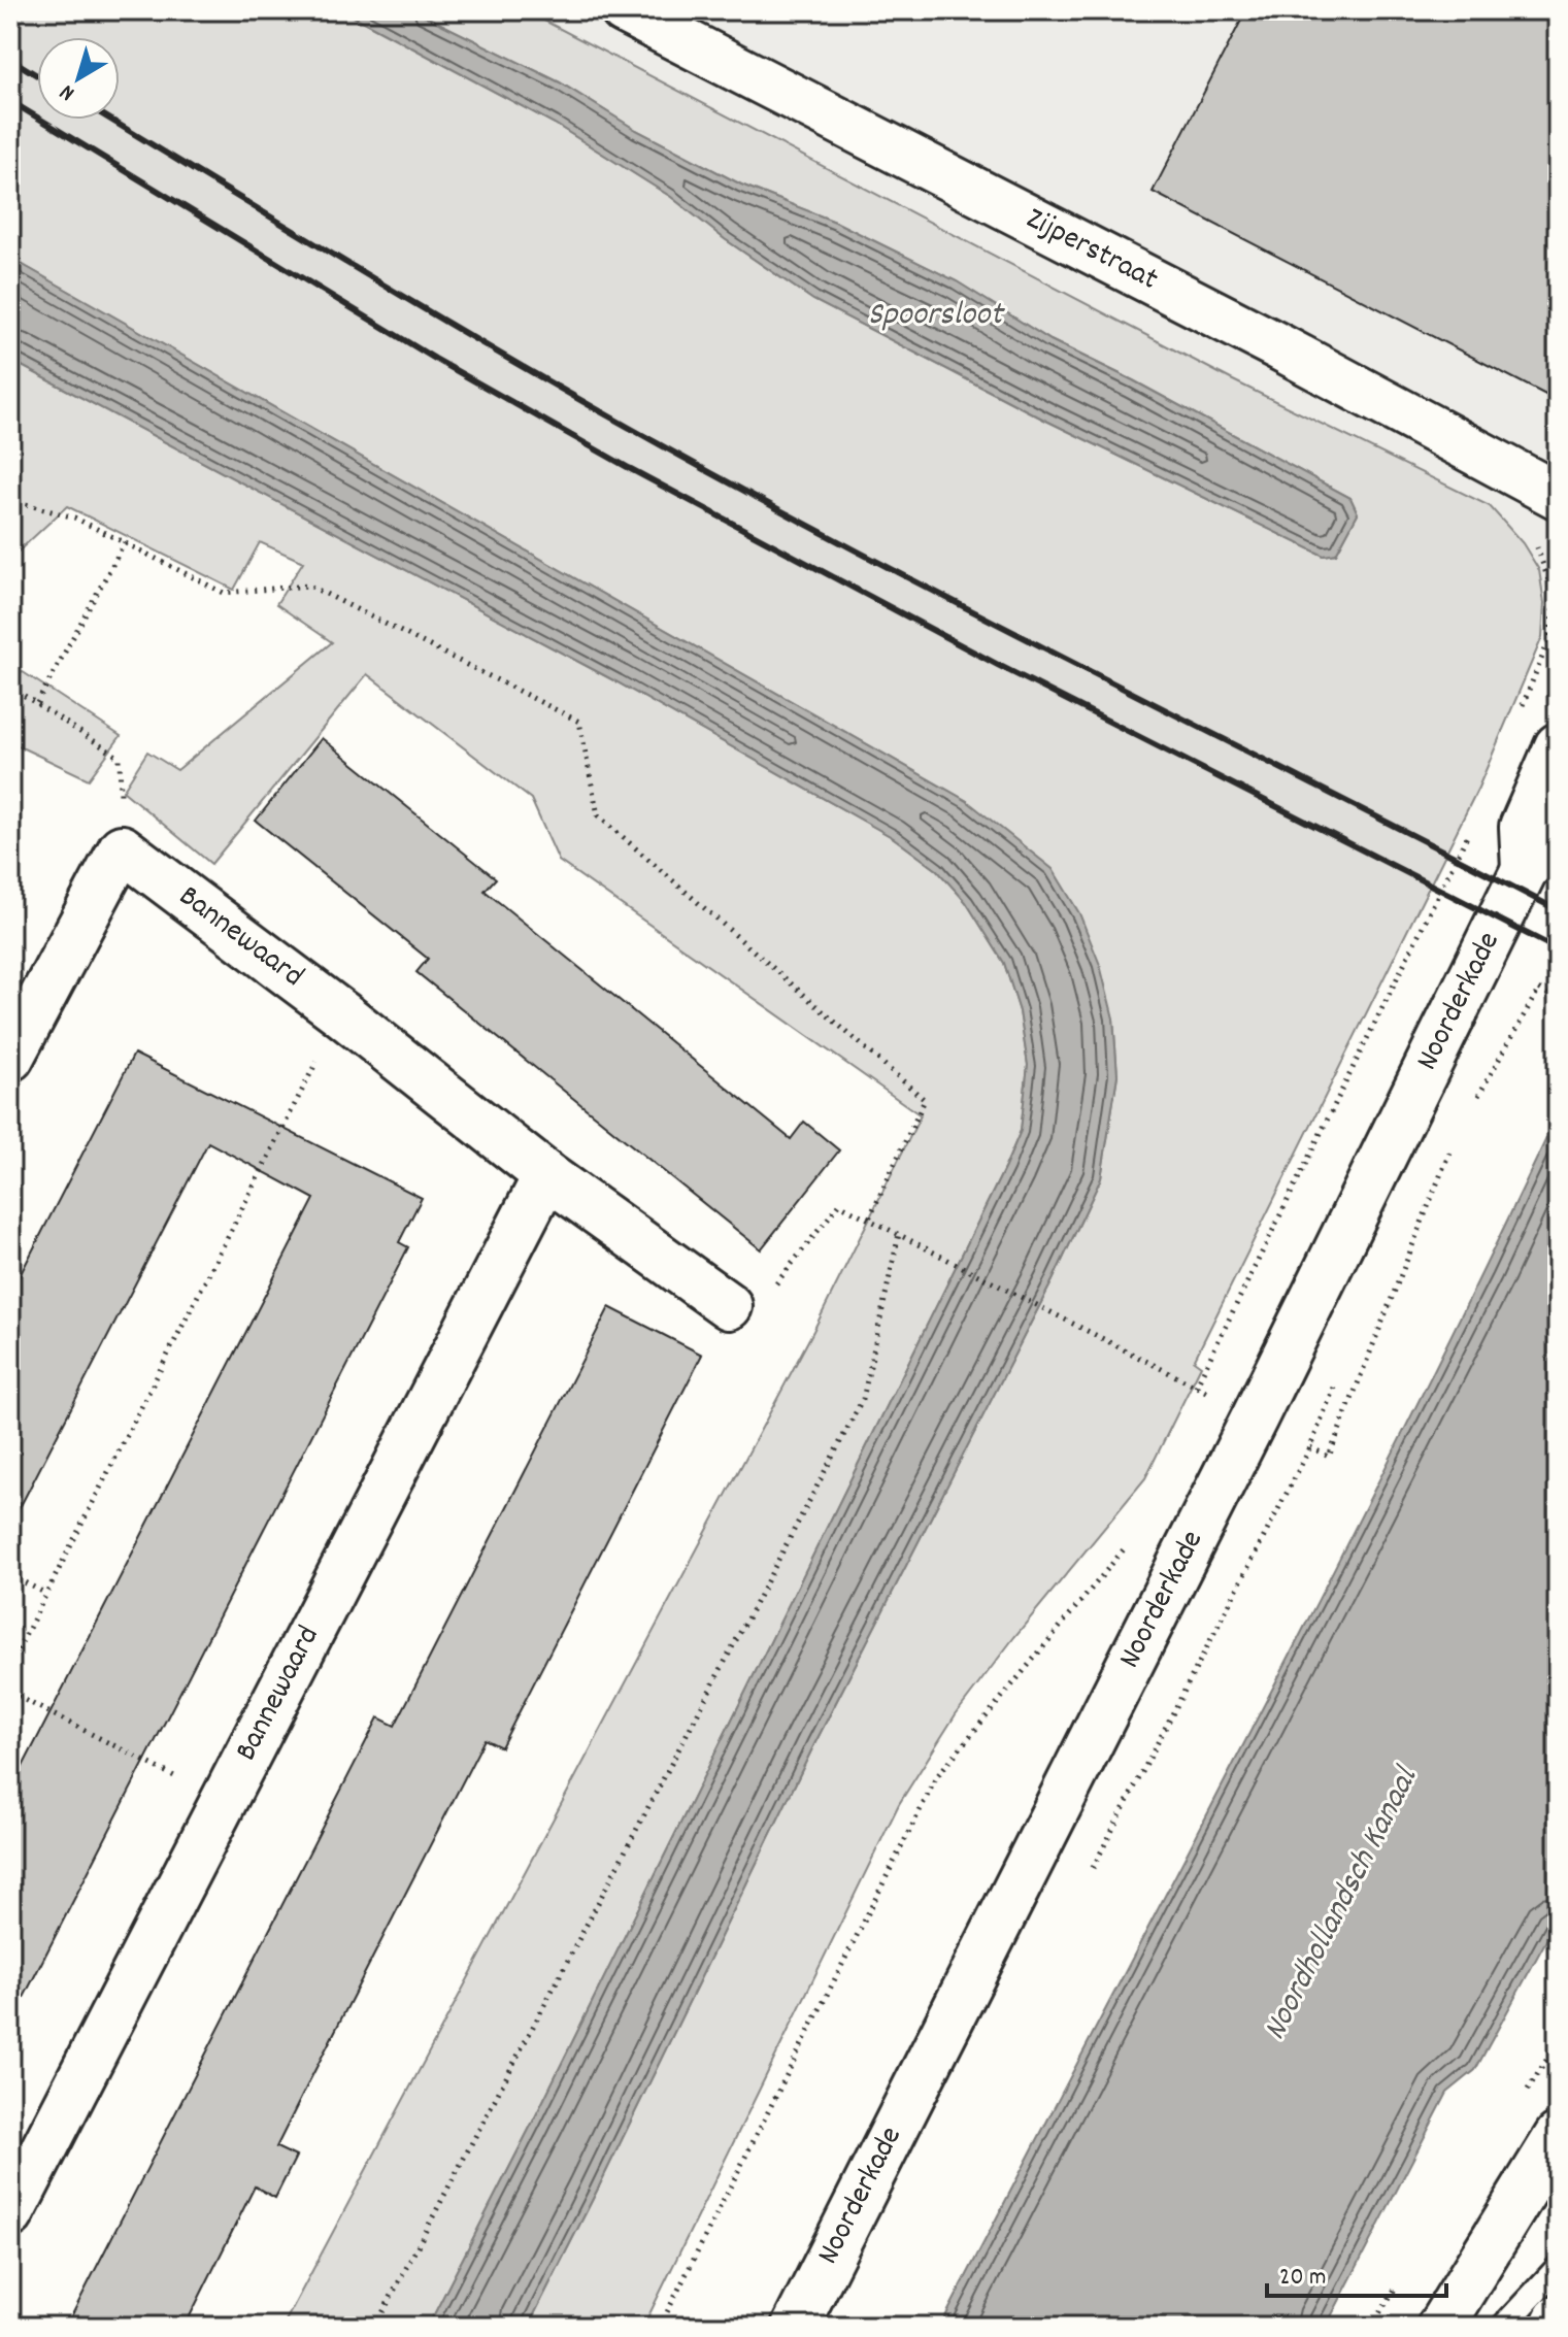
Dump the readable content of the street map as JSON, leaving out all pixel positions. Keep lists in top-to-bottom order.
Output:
{
  "streets": {
    "street": ["Zijperstraat", "Bannewaard", "Noorderkade"]
  },
  "water": ["Spoorsloot", "Noordhollandsch Kanaal"],
  "scale_bar": "20 m",
  "north": "bottom left"
}
